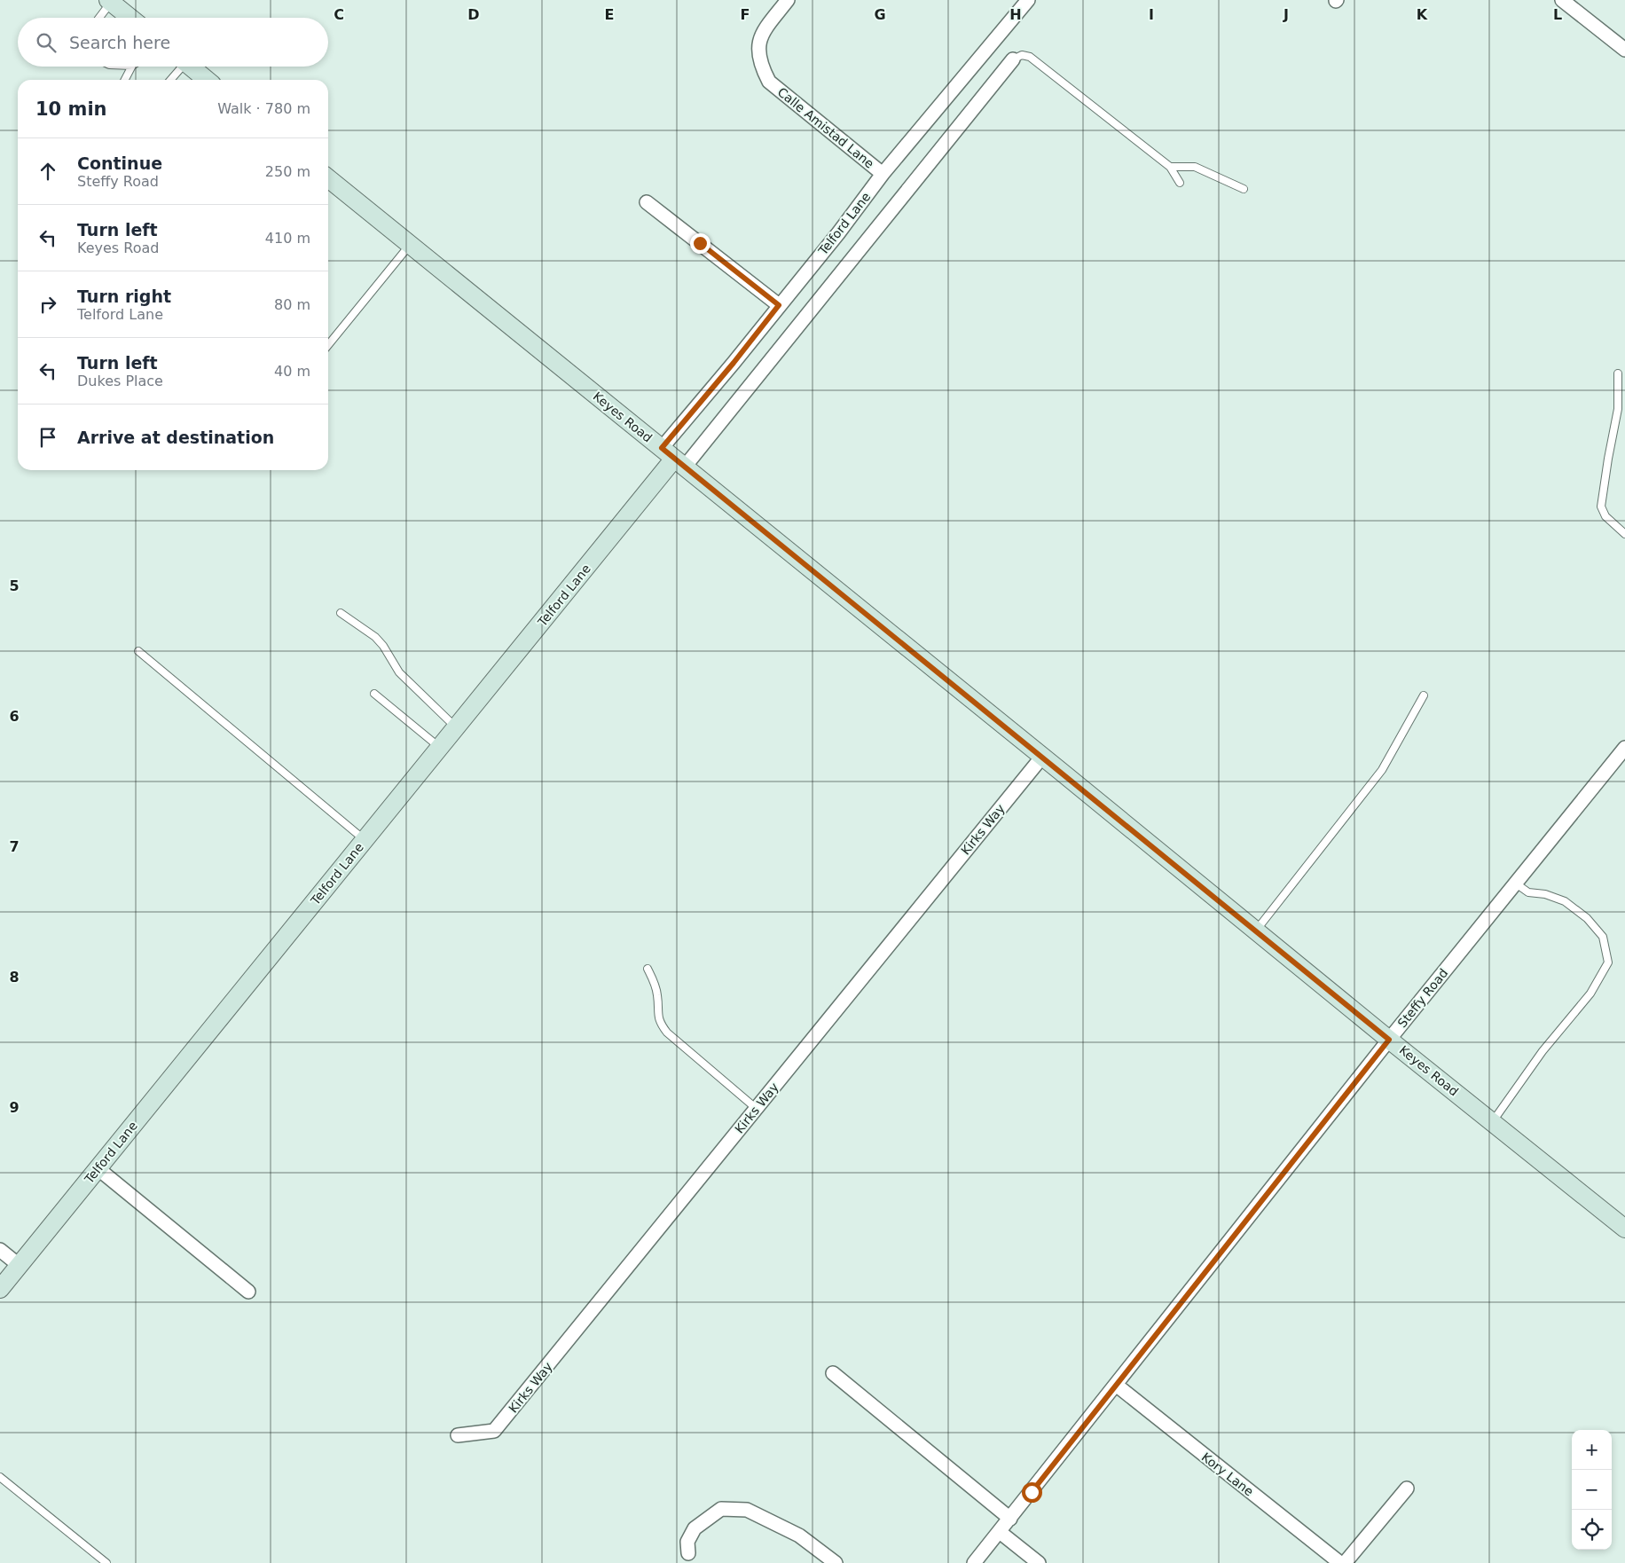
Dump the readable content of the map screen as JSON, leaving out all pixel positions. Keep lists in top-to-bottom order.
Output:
{
  "streets": {
    "street": [
      "Calle Amistad Lane",
      "Telford Lane",
      "Keyes Road",
      "Kirks Way",
      "Steffy Road",
      "Kory Lane"
    ]
  },
  "crossings": [
    ["Calle Amistad Lane", "Telford Lane"],
    ["Telford Lane", "Keyes Road"],
    ["Keyes Road", "Kirks Way"],
    ["Keyes Road", "Steffy Road"],
    ["Steffy Road", "Kory Lane"]
  ],
  "page": {
    "search": "Search here",
    "heading": ["10 min", "Walk · 780 m"],
    "list": [
      ["Continue", "Steffy Road", "250 m"],
      ["Turn left", "Keyes Road", "410 m"],
      ["Turn right", "Telford Lane", "80 m"],
      ["Turn left", "Dukes Place", "40 m"],
      "Arrive at destination"
    ],
    "map_buttons": ["+", "−"]
  },
  "grid": {
    "columns": [
      "C",
      "D",
      "E",
      "F",
      "G",
      "H",
      "I",
      "J",
      "K",
      "L"
    ],
    "rows": [
      "5",
      "6",
      "7",
      "8",
      "9"
    ]
  }
}
